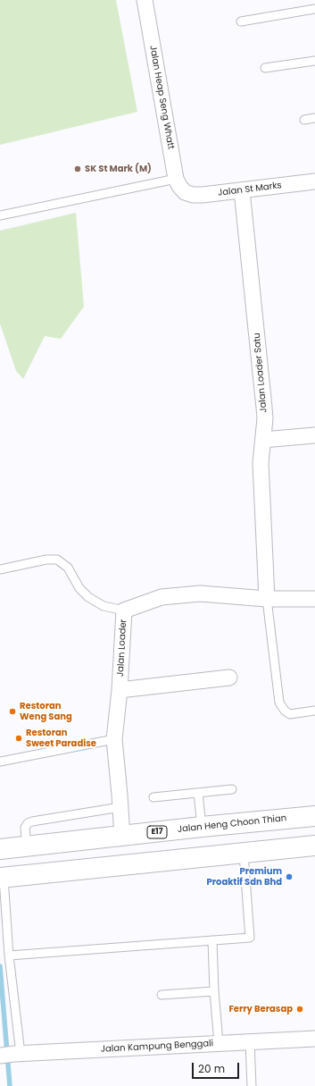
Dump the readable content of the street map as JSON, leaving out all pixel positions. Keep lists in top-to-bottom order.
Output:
{
  "streets": {
    "highway": ["Jalan Heng Choon Thian", "E17"],
    "street": [
      "Jalan Heap Seng Whatt",
      "Jalan St Marks",
      "Jalan Loader Satu",
      "Jalan Loader",
      "Jalan Kampung Benggali"
    ]
  },
  "crossings": [
    ["Jalan Heap Seng Whatt", "Jalan St Marks"],
    ["Jalan St Marks", "Jalan Loader Satu"],
    ["Jalan Loader Satu", "Jalan Loader"],
    ["Jalan Loader", "Jalan Heng Choon Thian"]
  ],
  "places": [
    "SK St Mark (M)",
    "Restoran Weng Sang",
    "Restoran Sweet Paradise",
    "Premium Proaktif Sdn Bhd",
    "Ferry Berasap"
  ],
  "scale_bar": "20 m"
}
